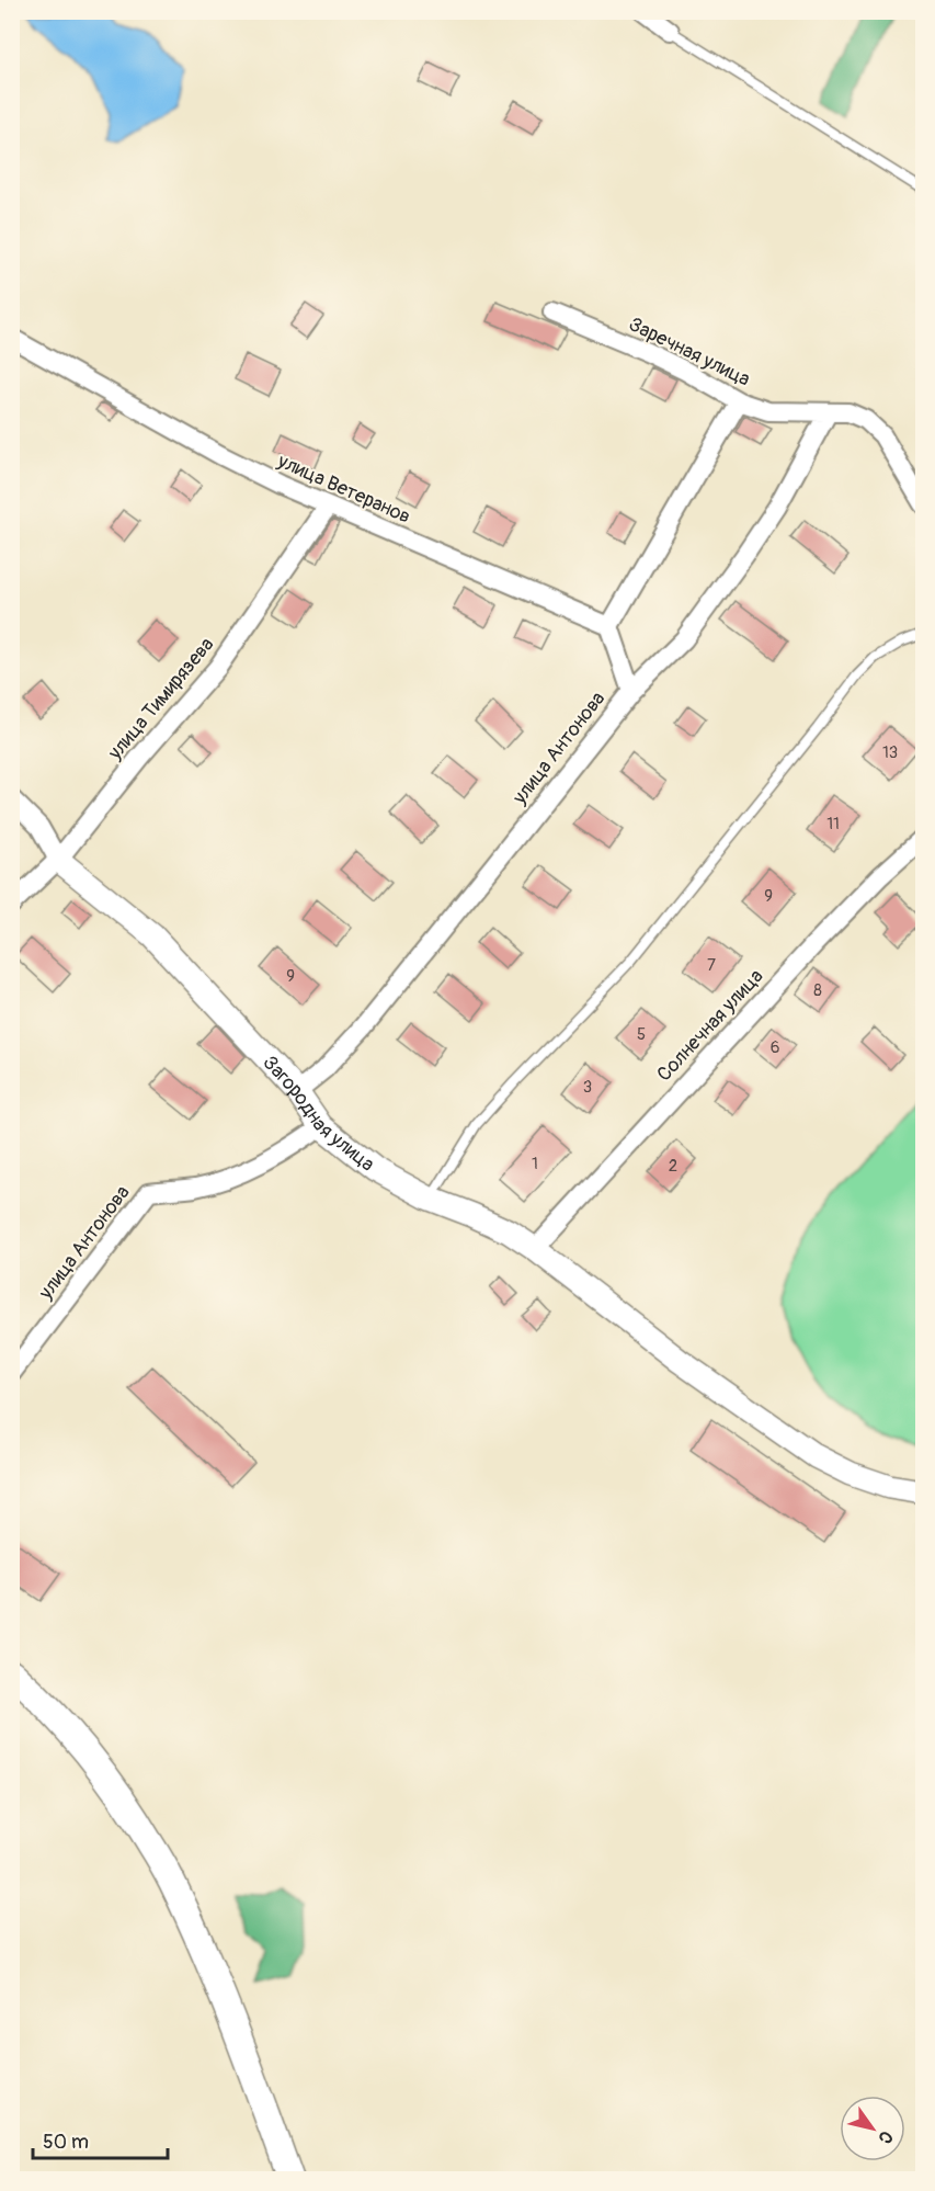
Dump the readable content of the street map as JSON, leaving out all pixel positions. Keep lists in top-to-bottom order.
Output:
{
  "streets": {
    "street": [
      "Заречная улица",
      "улица Ветеранов",
      "улица Тимирязева",
      "улица Антонова",
      "Солнечная улица",
      "Загородная улица"
    ]
  },
  "crossings": [
    ["Заречная улица", "улица Антонова"],
    ["улица Ветеранов", "улица Тимирязева"],
    ["улица Тимирязева", "Загородная улица"],
    ["улица Антонова", "Загородная улица"],
    ["Солнечная улица", "Загородная улица"]
  ],
  "house_numbers": [
    "13",
    "11",
    "9",
    "7",
    "9",
    "8",
    "5",
    "6",
    "3",
    "1",
    "2"
  ],
  "scale_bar": "50 m",
  "north": "bottom right"
}
